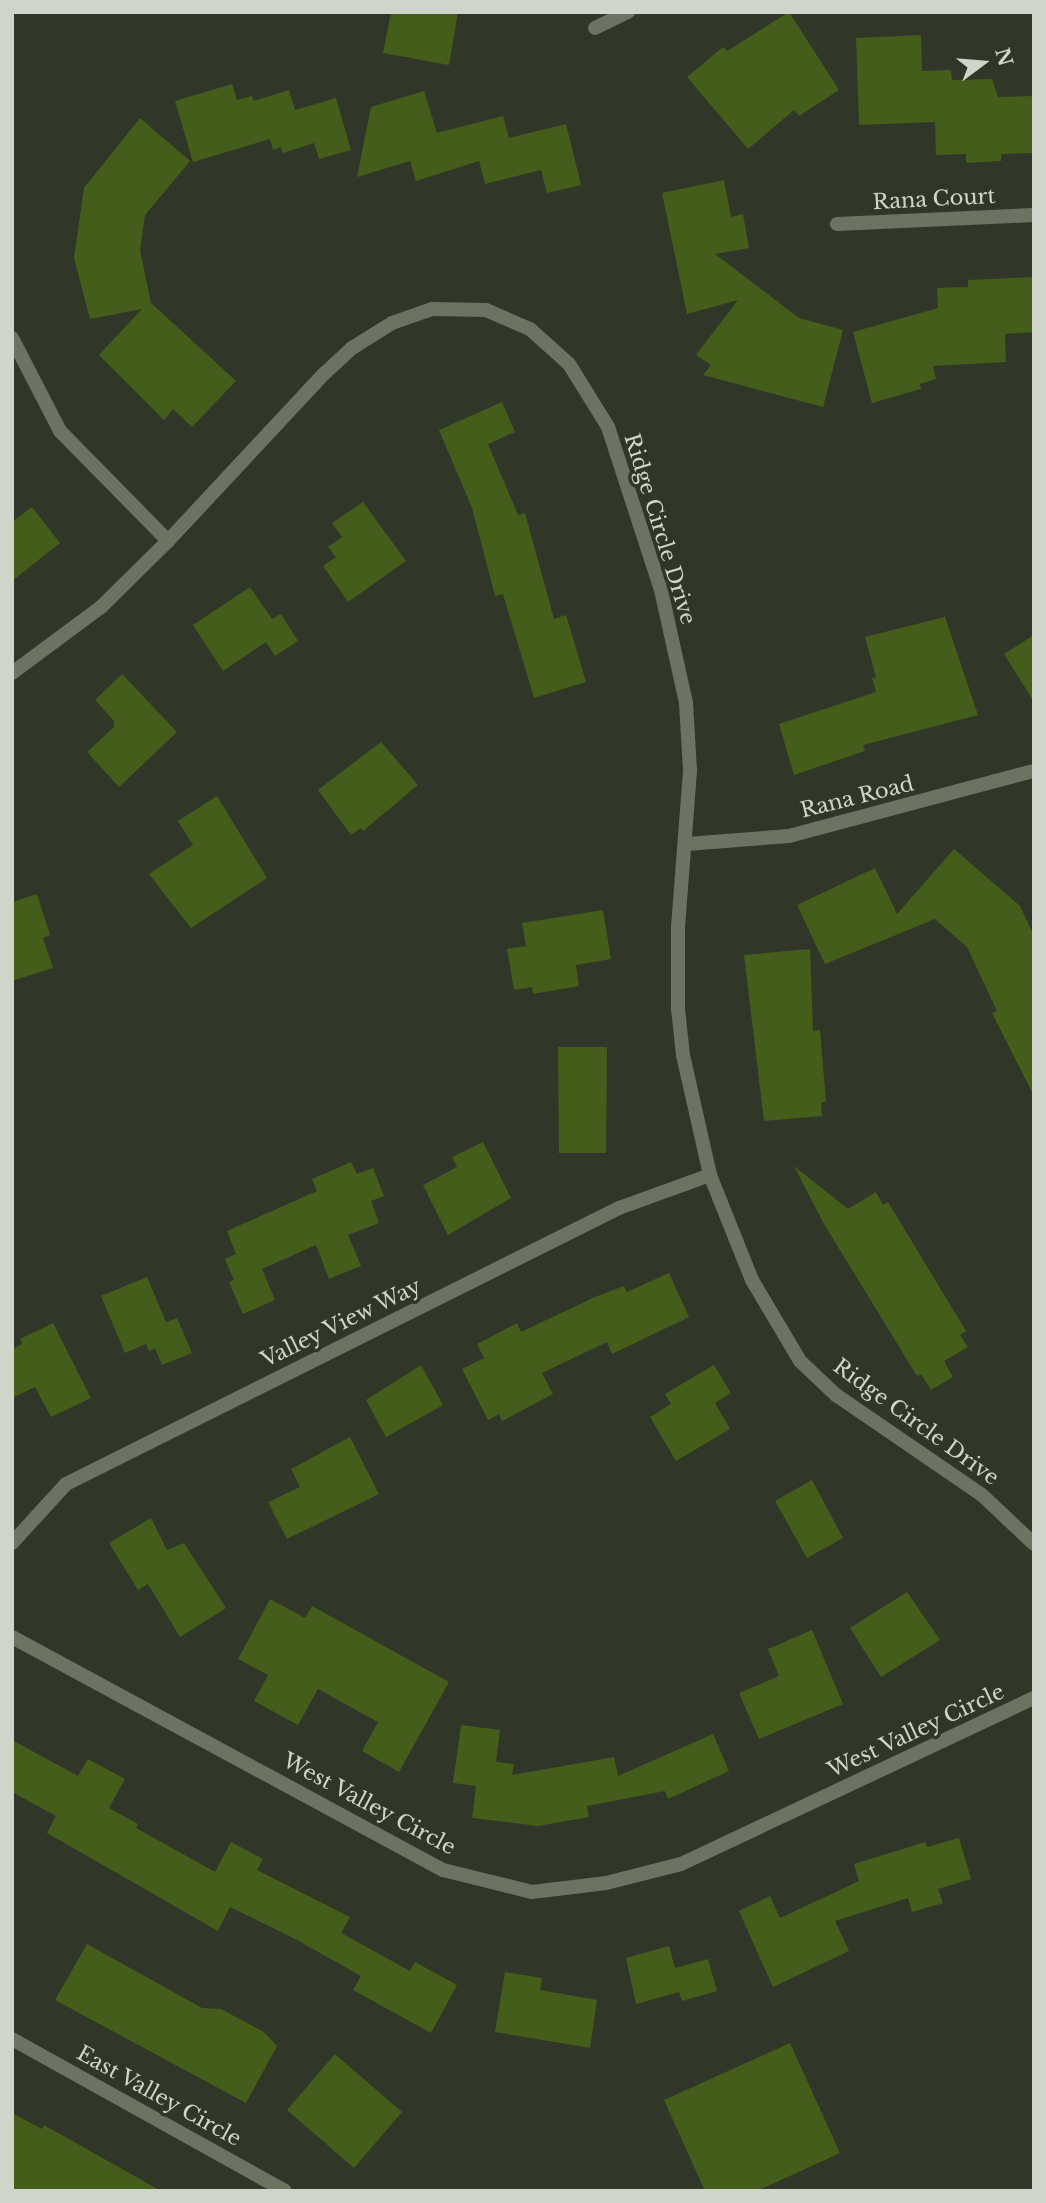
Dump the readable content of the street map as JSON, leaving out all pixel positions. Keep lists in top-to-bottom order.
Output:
{
  "streets": {
    "street": [
      "Rana Court",
      "Ridge Circle Drive",
      "Rana Road",
      "Valley View Way",
      "West Valley Circle",
      "East Valley Circle"
    ]
  },
  "crossings": [
    ["Ridge Circle Drive", "Rana Road"],
    ["Ridge Circle Drive", "Valley View Way"]
  ],
  "north": "right"
}
